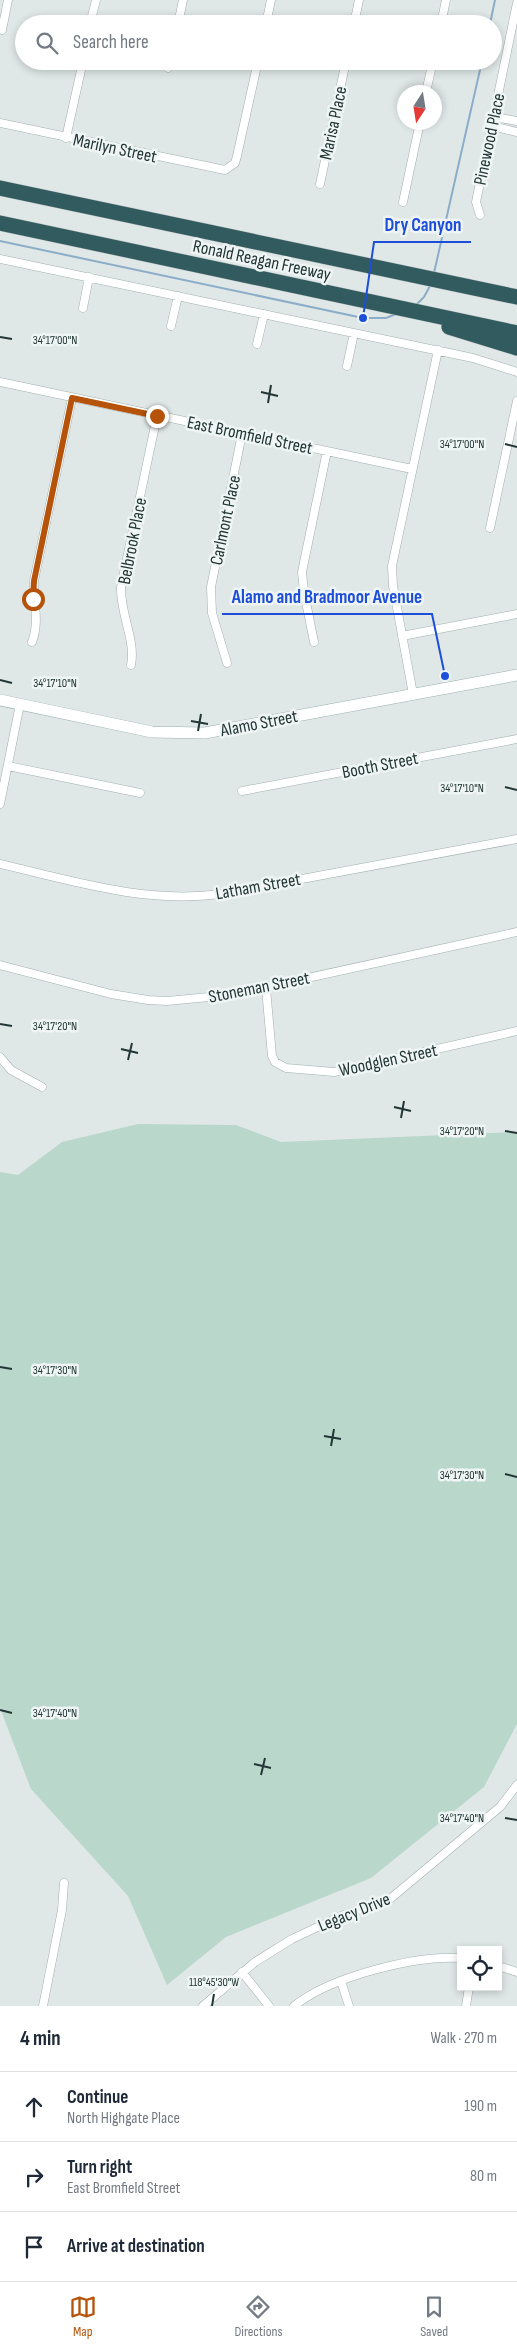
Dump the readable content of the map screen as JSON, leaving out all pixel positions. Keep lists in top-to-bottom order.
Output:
{
  "streets": {
    "highway": ["Ronald Reagan Freeway"],
    "main road": ["Alamo Street"],
    "street": [
      "Marisa Place",
      "Pinewood Place",
      "Marilyn Street",
      "East Bromfield Street",
      "Carlmont Place",
      "Belbrook Place",
      "Booth Street",
      "Latham Street",
      "Stoneman Street",
      "Woodglen Street",
      "Legacy Drive"
    ]
  },
  "crossings": [
    ["East Bromfield Street", "Carlmont Place"],
    ["East Bromfield Street", "Belbrook Place"],
    ["Stoneman Street", "Woodglen Street"]
  ],
  "places": ["Dry Canyon", "Alamo and Bradmoor Avenue"],
  "north": "bottom",
  "page": {
    "search": "Search here",
    "heading": ["4 min", "Walk · 270 m"],
    "list": [
      ["Continue", "North Highgate Place", "190 m"],
      ["Turn right", "East Bromfield Street", "80 m"],
      "Arrive at destination"
    ],
    "nav": ["Map", "Directions", "Saved"]
  },
  "coordinates": [
    "34°17'00\"N",
    "34°17'10\"N",
    "34°17'20\"N",
    "34°17'30\"N",
    "34°17'40\"N",
    "118°45'30\"W"
  ]
}
